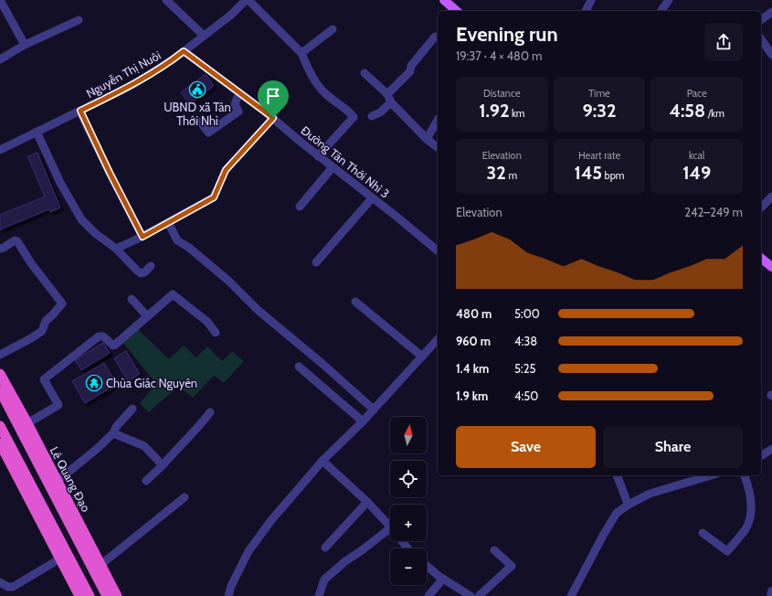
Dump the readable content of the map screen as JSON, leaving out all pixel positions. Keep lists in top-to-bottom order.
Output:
{
  "streets": {
    "highway": ["Lê Quang Đạo"],
    "street": ["Nguyễn Thị Nuôi", "Đường Tân Thới Nhì 3"]
  },
  "crossings": [
    ["Nguyễn Thị Nuôi", "Đường Tân Thới Nhì 3"]
  ],
  "places": {
    "public building": ["UBND xã Tân Thới Nhì"],
    "temple": ["Chùa Giác Nguyên"]
  },
  "north": "top",
  "page": {
    "heading": ["Evening run", "19:37 · 4 × 480 m"],
    "stats": [
      ["Distance", "1.92 km"],
      ["Time", "9:32"],
      ["Pace", "4:58 /km"],
      ["Elevation", "32 m"],
      ["Heart rate", "145 bpm"],
      ["kcal", "149"]
    ],
    "chart": ["Elevation", "242–249 m"],
    "list": [
      {
        "name": "480 m",
        "note": "5:00"
      },
      {
        "name": "960 m",
        "note": "4:38"
      },
      {
        "name": "1.4 km",
        "note": "5:25"
      },
      {
        "name": "1.9 km",
        "note": "4:50"
      }
    ],
    "map_buttons": ["+", "−"],
    "buttons": ["Save", "Share"]
  }
}
